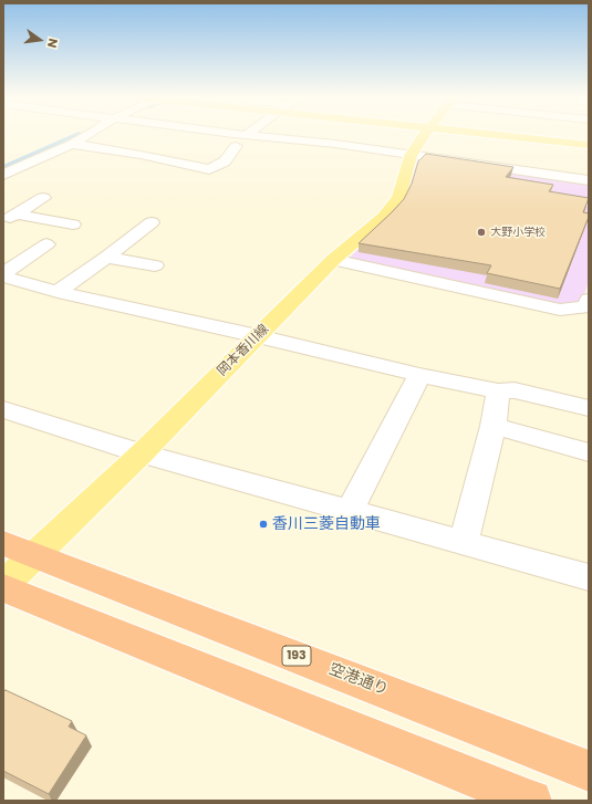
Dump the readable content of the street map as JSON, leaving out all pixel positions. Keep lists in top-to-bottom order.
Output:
{
  "streets": {
    "highway": ["193", "空港通り"],
    "main road": ["岡本香川線"]
  },
  "crossings": [
    ["岡本香川線", "空港通り"]
  ],
  "places": ["大野小学校", "香川三菱自動車"],
  "north": "right"
}
